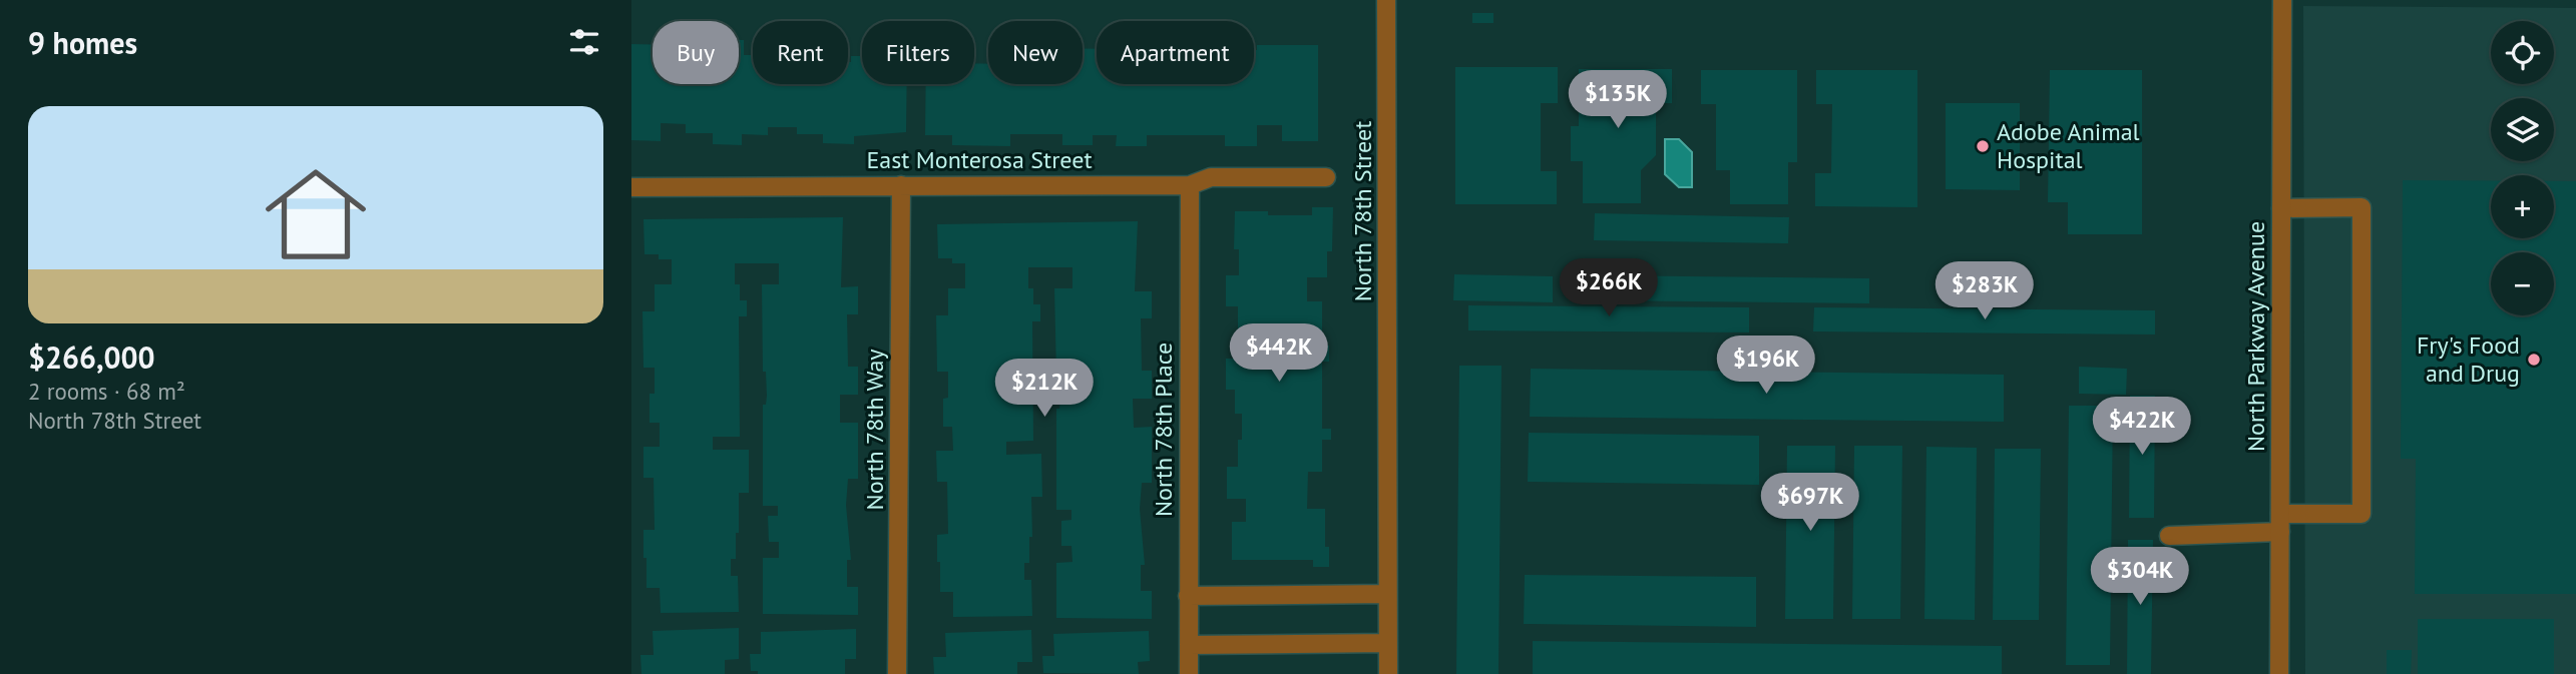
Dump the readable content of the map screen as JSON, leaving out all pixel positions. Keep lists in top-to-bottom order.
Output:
{
  "streets": {
    "street": [
      "East Monterosa Street",
      "North 78th Street",
      "North Parkway Avenue",
      "North 78th Way",
      "North 78th Place"
    ]
  },
  "crossings": [
    ["East Monterosa Street", "North 78th Way"],
    ["East Monterosa Street", "North 78th Place"]
  ],
  "places": ["Adobe Animal Hospital", "Fry's Food and Drug"],
  "page": {
    "heading": "9 homes",
    "map_buttons": ["+", "−"],
    "chip": [
      "Buy",
      "Rent",
      "Filters",
      "New",
      "Apartment"
    ],
    "price": [
      "$135K",
      "$266K",
      "$283K",
      "$442K",
      "$196K",
      "$212K",
      "$422K",
      "$697K",
      "$304K"
    ],
    "list": [
      {
        "name": "$266,000",
        "note": "2 rooms · 68 m² · North 78th Street"
      }
    ]
  }
}
